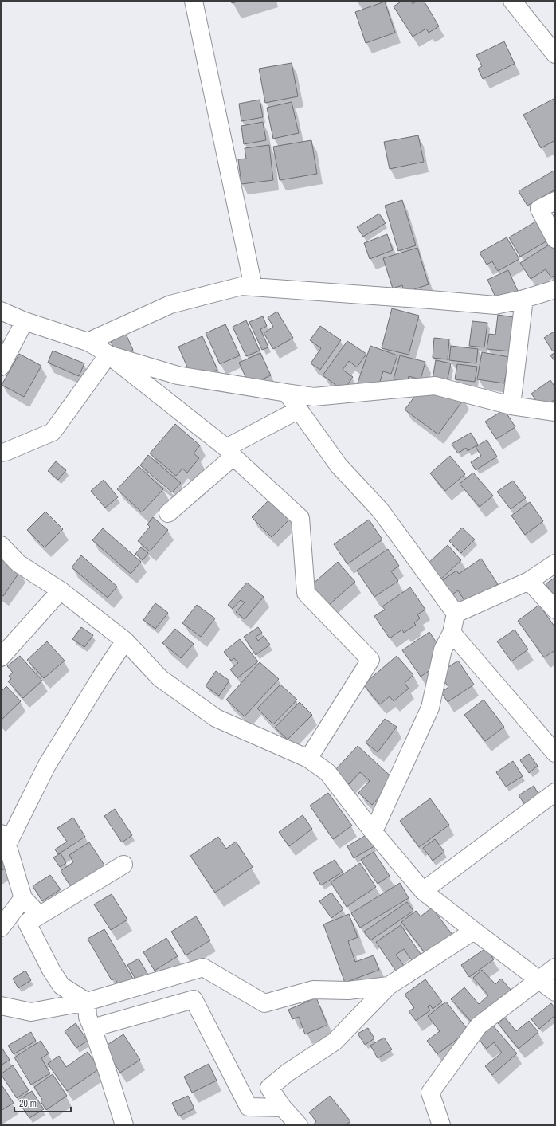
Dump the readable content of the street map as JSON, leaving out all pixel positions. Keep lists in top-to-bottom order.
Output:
{
  "scale_bar": "20 m"
}
